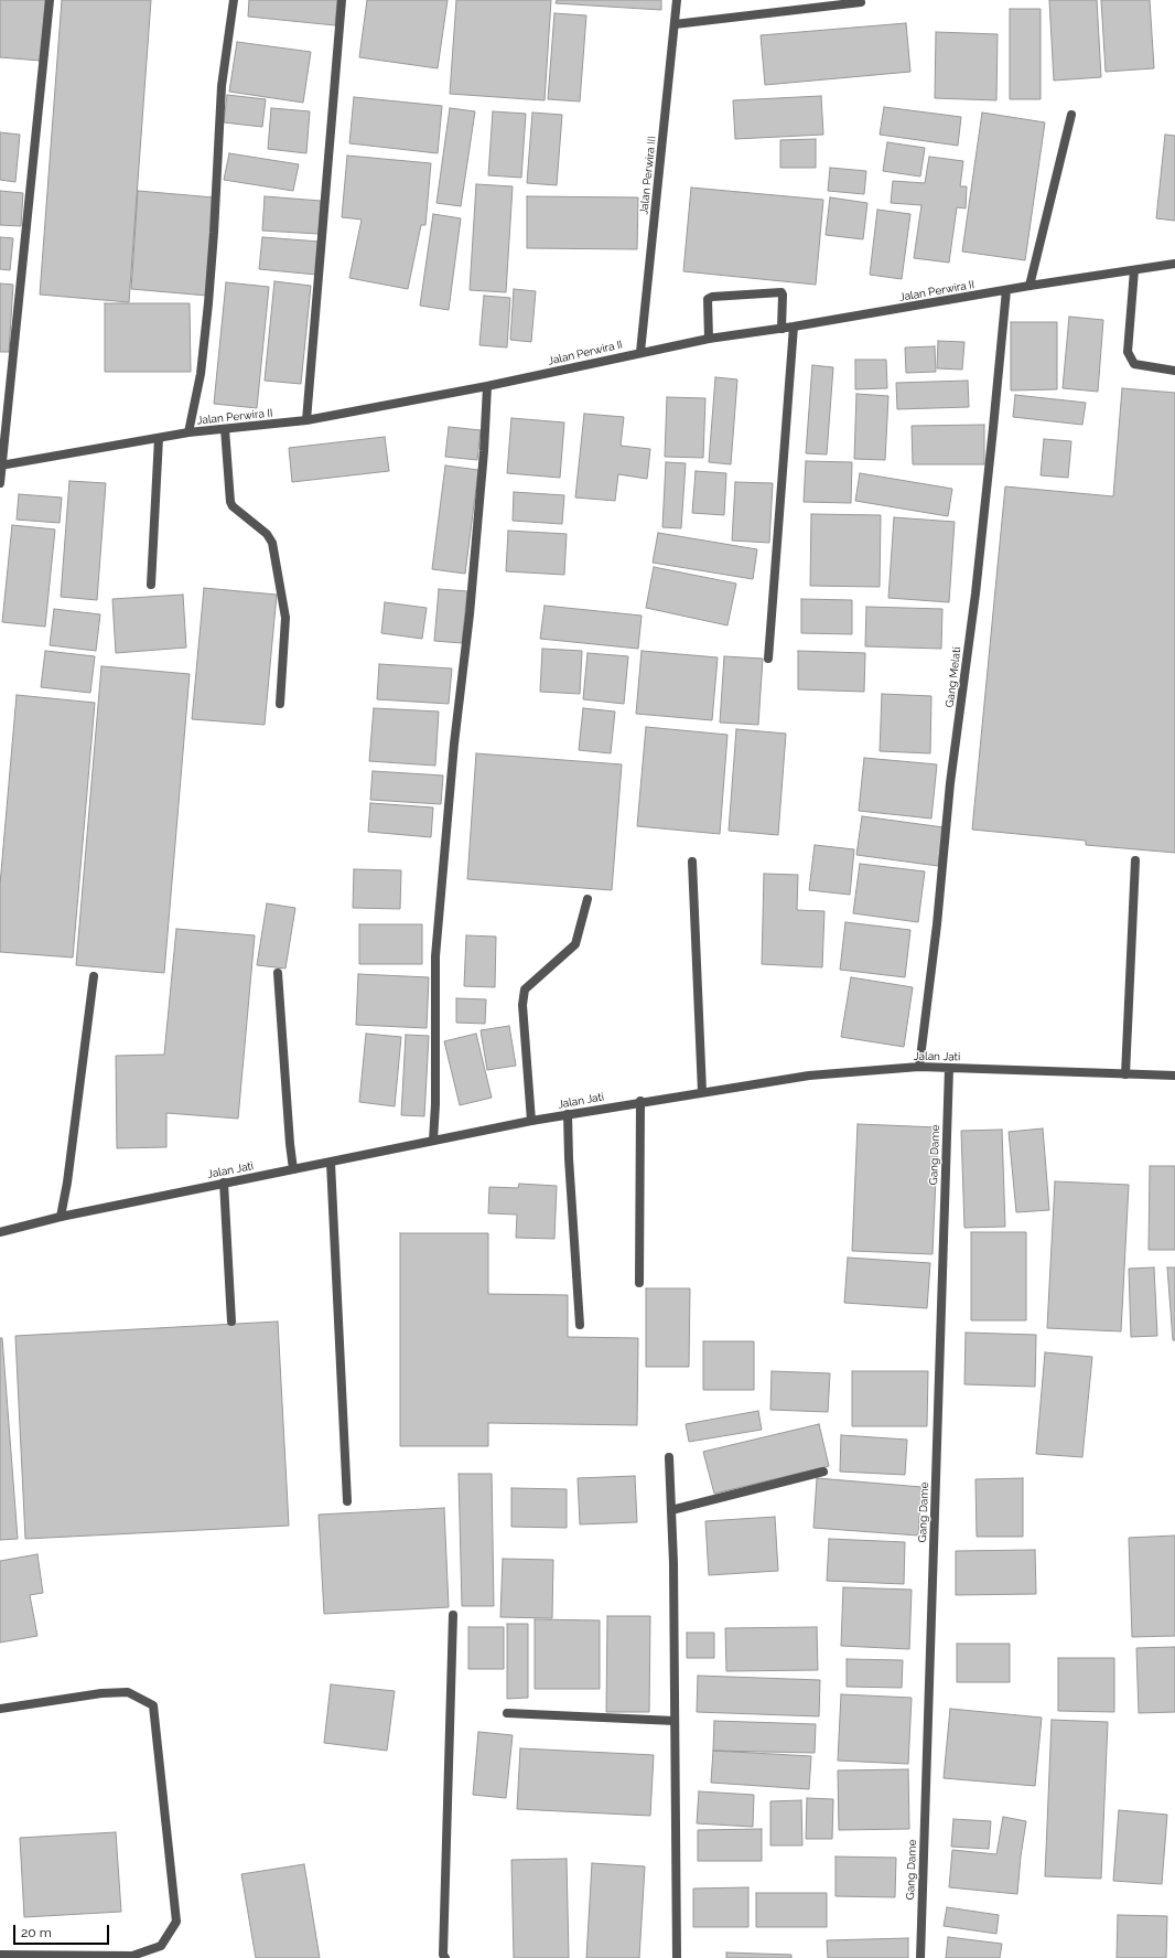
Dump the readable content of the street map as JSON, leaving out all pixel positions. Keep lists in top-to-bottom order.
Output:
{
  "streets": {
    "street": [
      "Jalan Perwira III",
      "Jalan Perwira II",
      "Gang Melati",
      "Jalan Jati",
      "Gang Dame"
    ]
  },
  "crossings": [
    ["Jalan Perwira III", "Jalan Perwira II"],
    ["Jalan Perwira II", "Gang Melati"],
    ["Gang Melati", "Jalan Jati"],
    ["Jalan Jati", "Gang Dame"]
  ],
  "scale_bar": "20 m"
}
